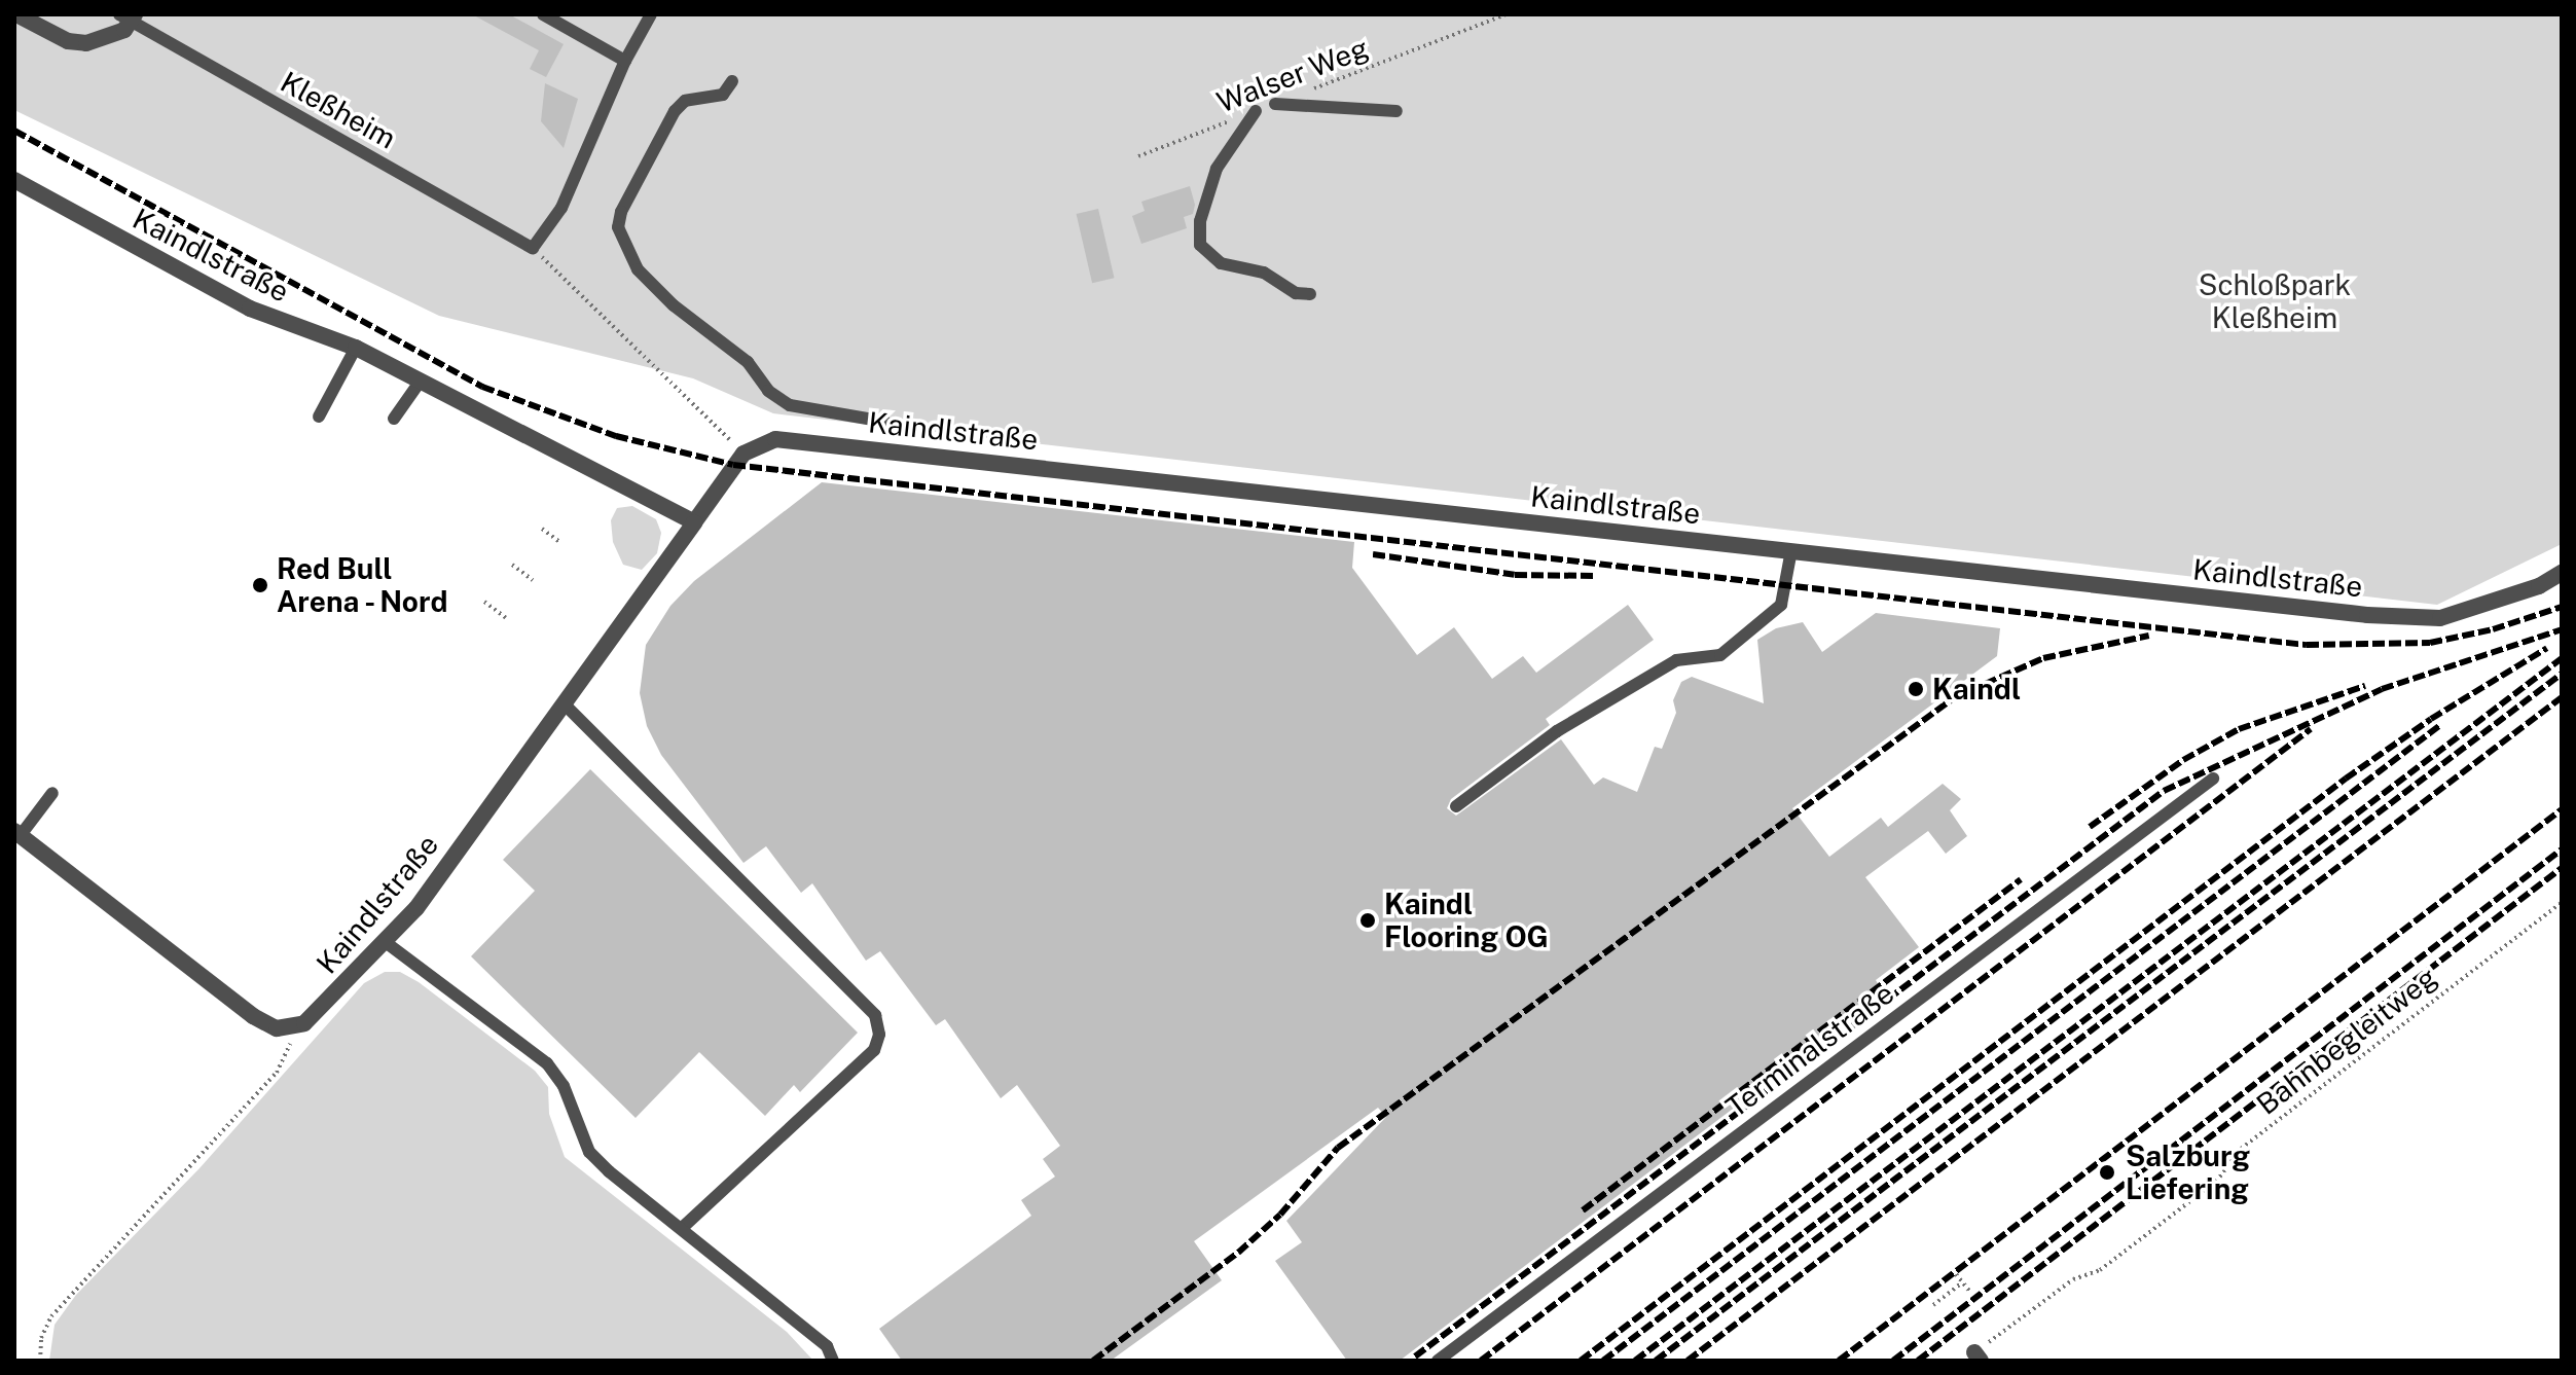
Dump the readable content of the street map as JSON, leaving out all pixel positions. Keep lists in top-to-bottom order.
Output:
{
  "streets": {
    "street": ["Kaindlstraße"],
    "lane": ["Kleßheim", "Terminalstraße"],
    "path": ["Walser Weg", "Bahnbegleitweg"]
  },
  "parks": ["Schloßpark Kleßheim"],
  "places": [
    "Red Bull Arena - Nord",
    "Kaindl",
    "Kaindl Flooring OG",
    "Salzburg Liefering"
  ]
}
